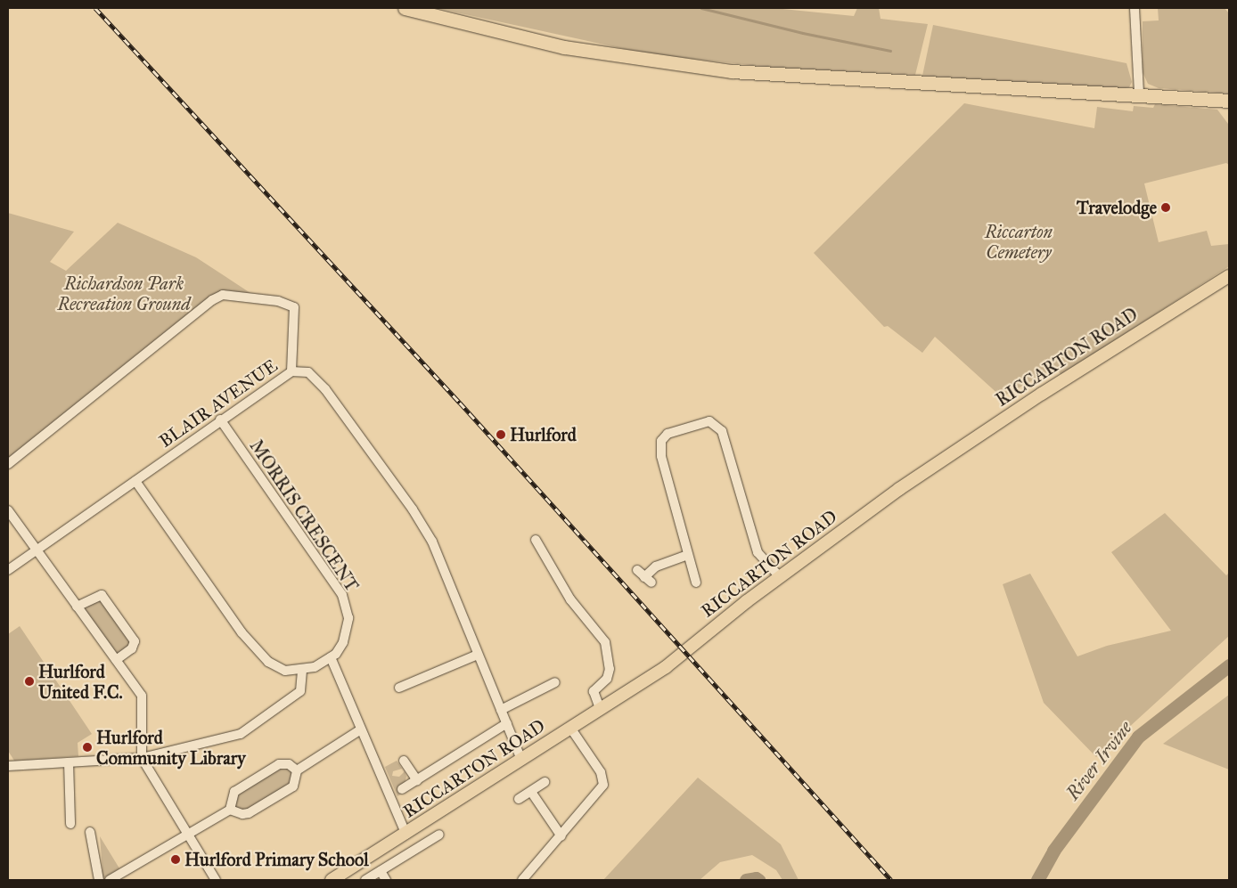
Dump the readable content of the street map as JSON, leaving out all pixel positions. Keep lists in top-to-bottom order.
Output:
{
  "streets": {
    "main road": ["RICCARTON ROAD"],
    "street": ["BLAIR AVENUE", "MORRIS CRESCENT"]
  },
  "crossings": [
    ["RICCARTON ROAD", "BLAIR AVENUE"],
    ["BLAIR AVENUE", "MORRIS CRESCENT"]
  ],
  "water": ["River Irvine"],
  "parks": ["Riccarton Cemetery", "Richardson Park Recreation Ground"],
  "places": [
    "Travelodge",
    "Hurlford",
    "Hurlford United F.C.",
    "Hurlford Community Library",
    "Hurlford Primary School"
  ]
}
